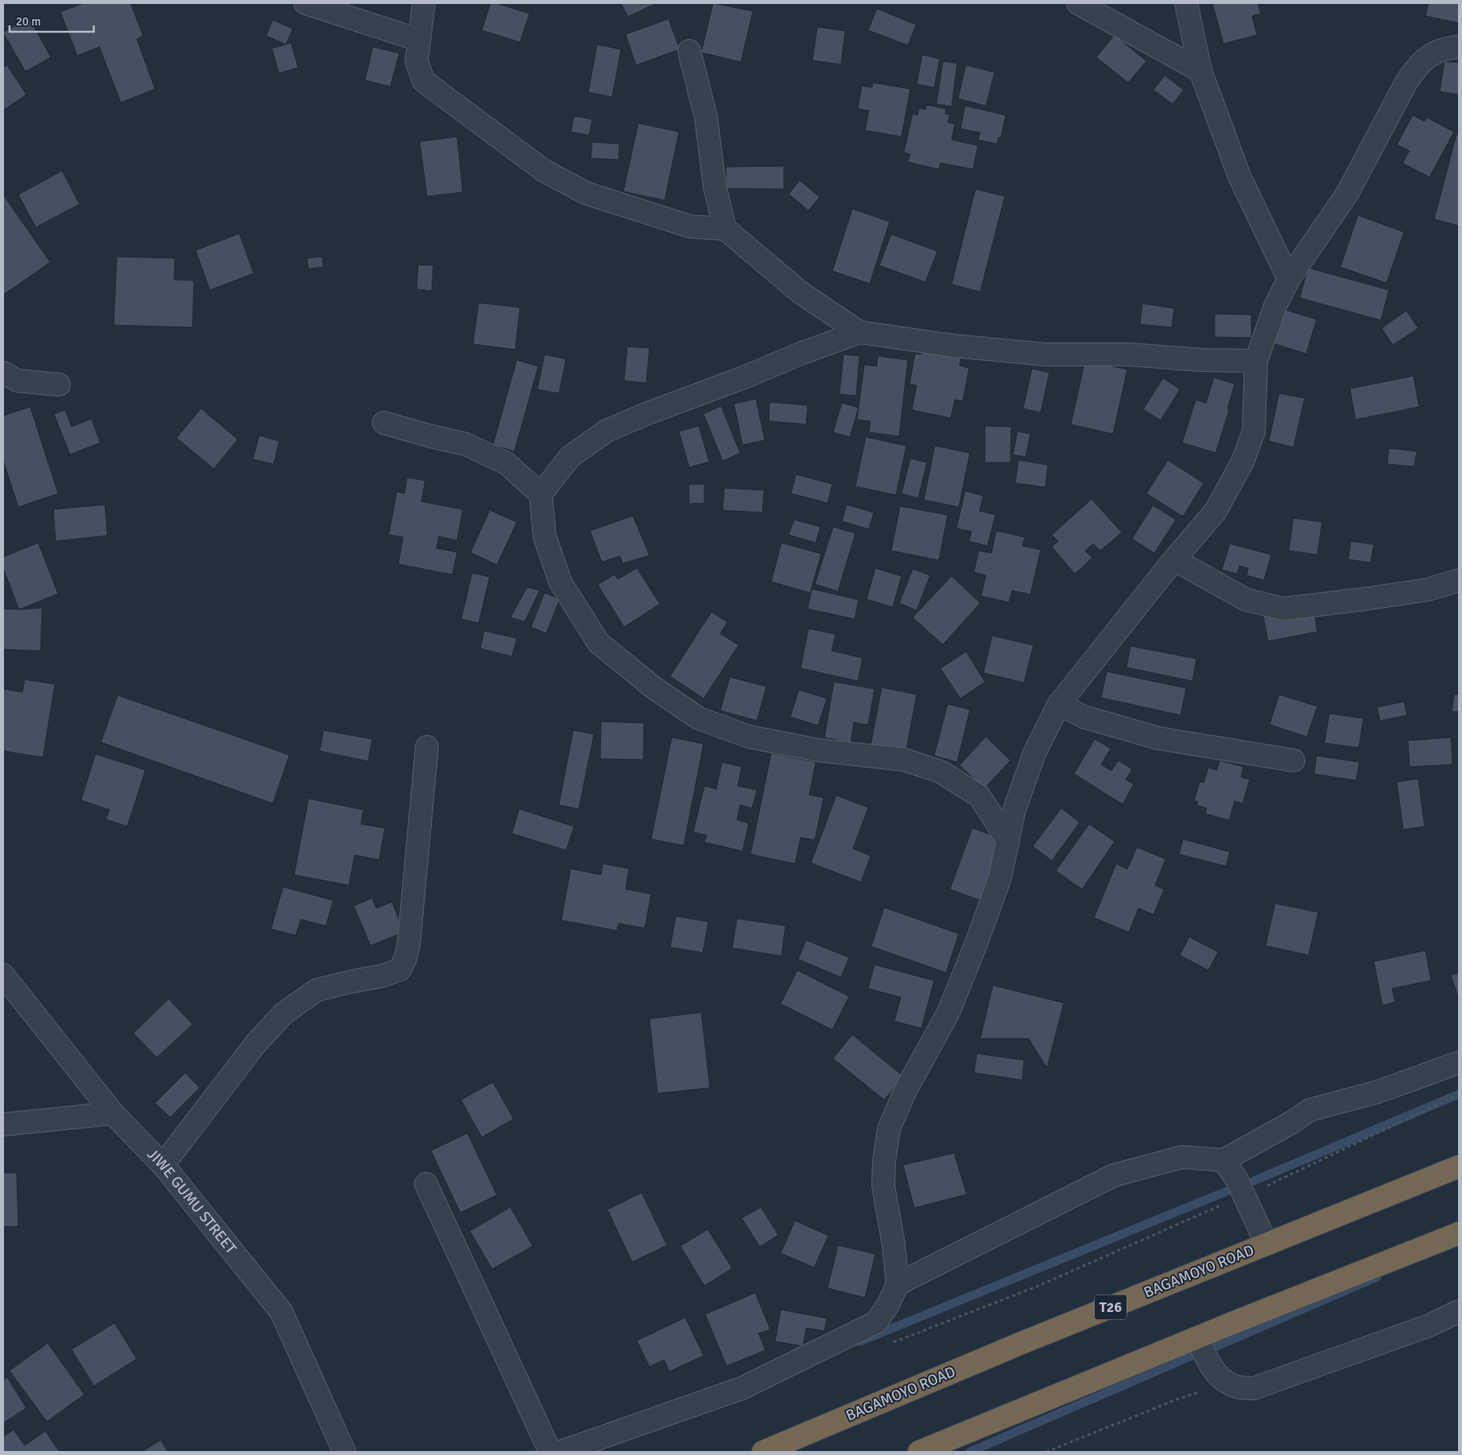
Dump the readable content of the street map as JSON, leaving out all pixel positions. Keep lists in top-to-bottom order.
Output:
{
  "streets": {
    "highway": ["BAGAMOYO ROAD", "T26"],
    "street": ["JIWE GUMU STREET"]
  },
  "scale_bar": "20 m"
}
